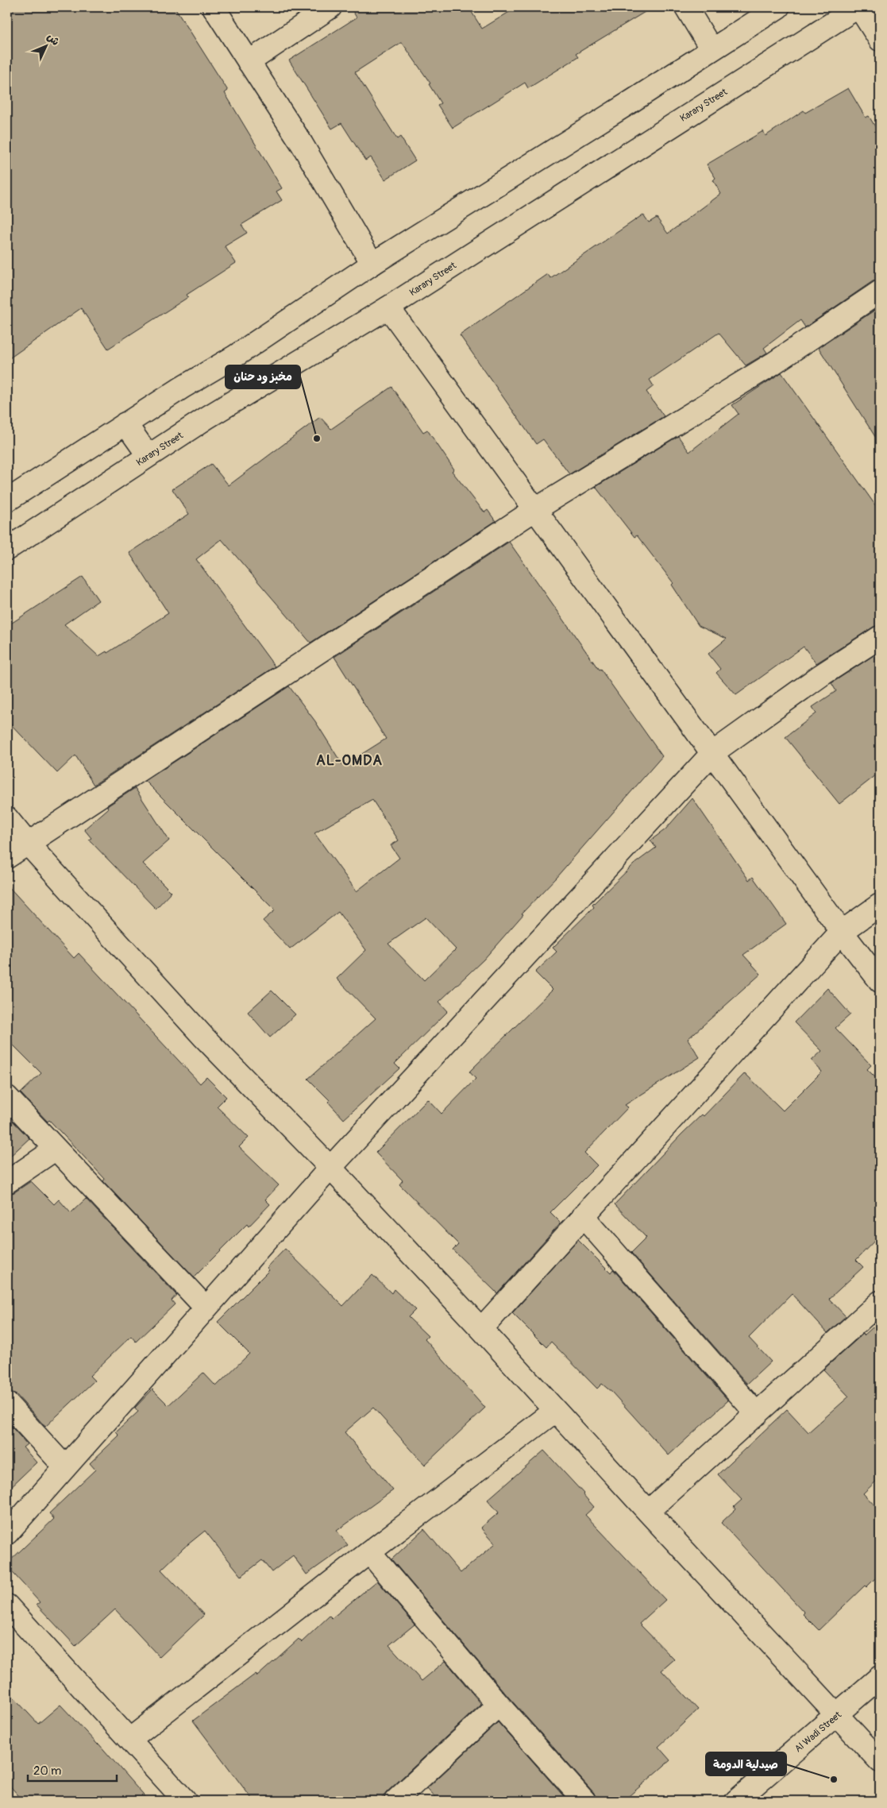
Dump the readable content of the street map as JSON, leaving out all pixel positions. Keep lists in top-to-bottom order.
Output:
{
  "streets": {
    "street": ["Karary Street", "Al Wadi Street"]
  },
  "districts": ["AL-OMDA"],
  "places": ["مخبز ود حنان", "صيدلية الدومة"],
  "scale_bar": "20 m",
  "north": "top right"
}
